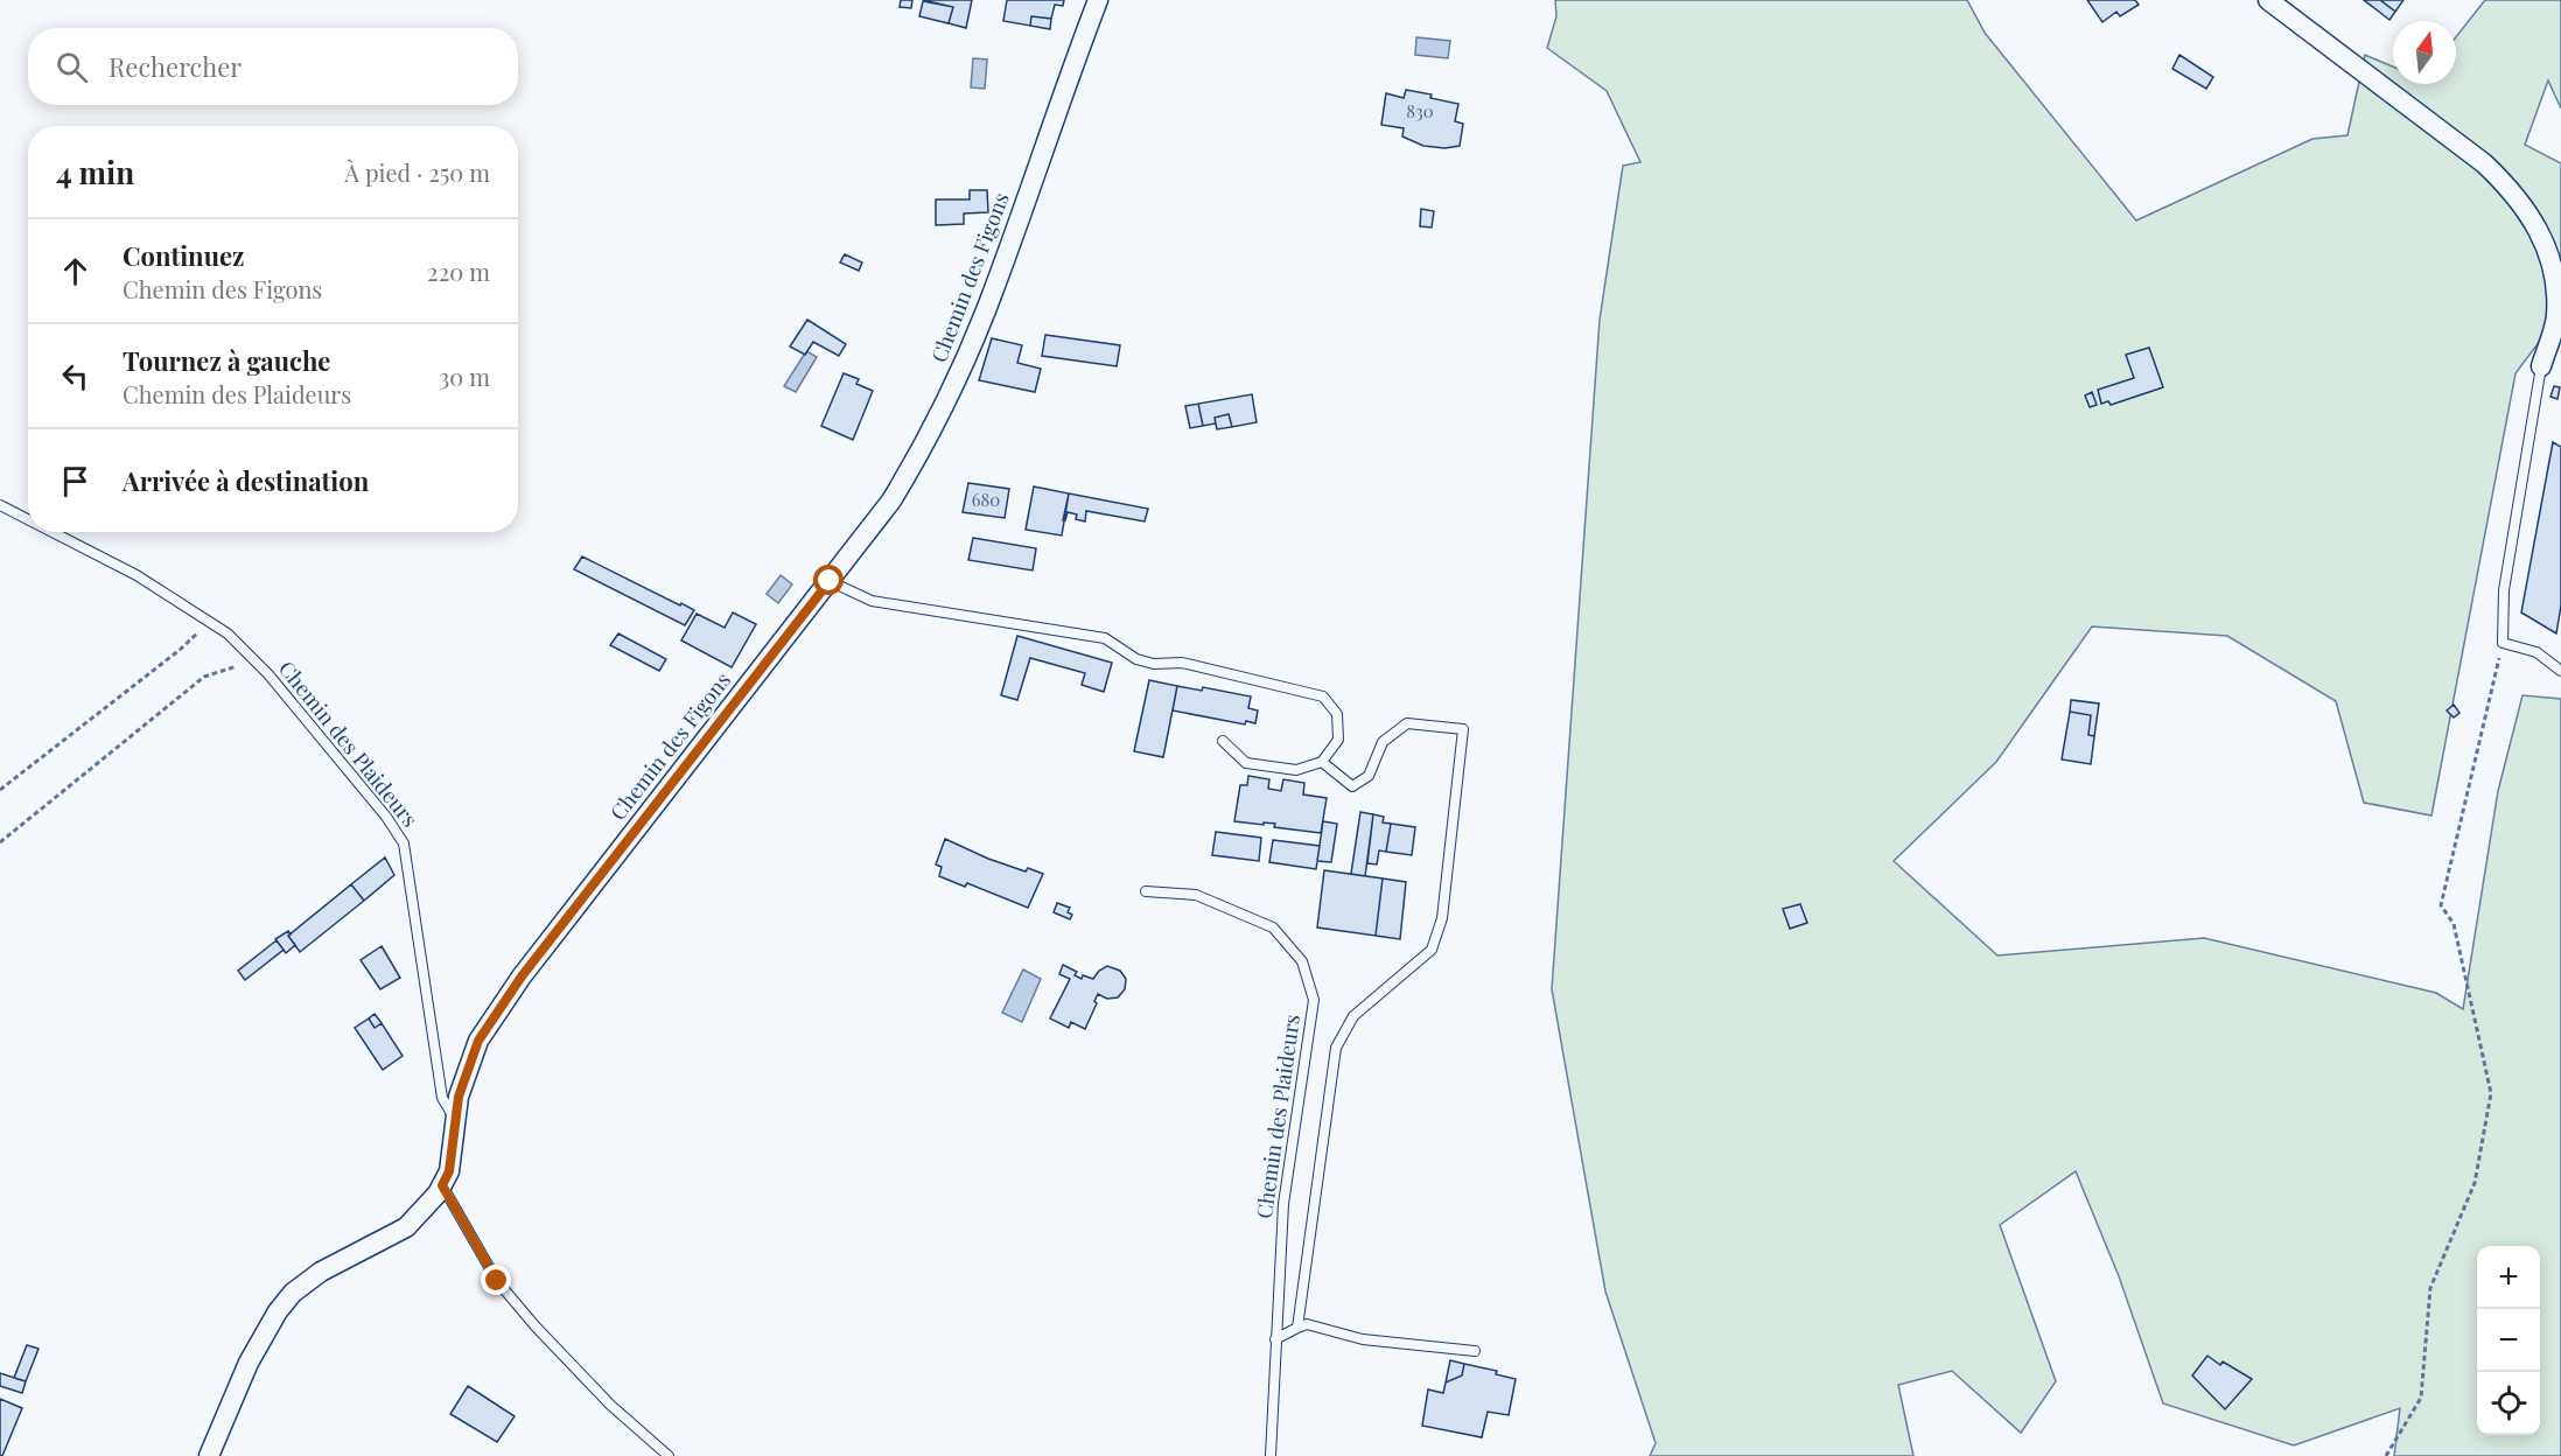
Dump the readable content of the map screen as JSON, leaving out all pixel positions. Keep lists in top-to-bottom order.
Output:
{
  "streets": {
    "street": ["Chemin des Figons"],
    "lane": ["Chemin des Plaideurs"]
  },
  "crossings": [
    ["Chemin des Figons", "Chemin des Plaideurs"]
  ],
  "house_numbers": ["830", "680"],
  "north": "top",
  "page": {
    "search": "Rechercher",
    "heading": ["4 min", "À pied · 250 m"],
    "list": [
      ["Continuez", "Chemin des Figons", "220 m"],
      ["Tournez à gauche", "Chemin des Plaideurs", "30 m"],
      "Arrivée à destination"
    ],
    "map_buttons": ["+", "−"]
  }
}
